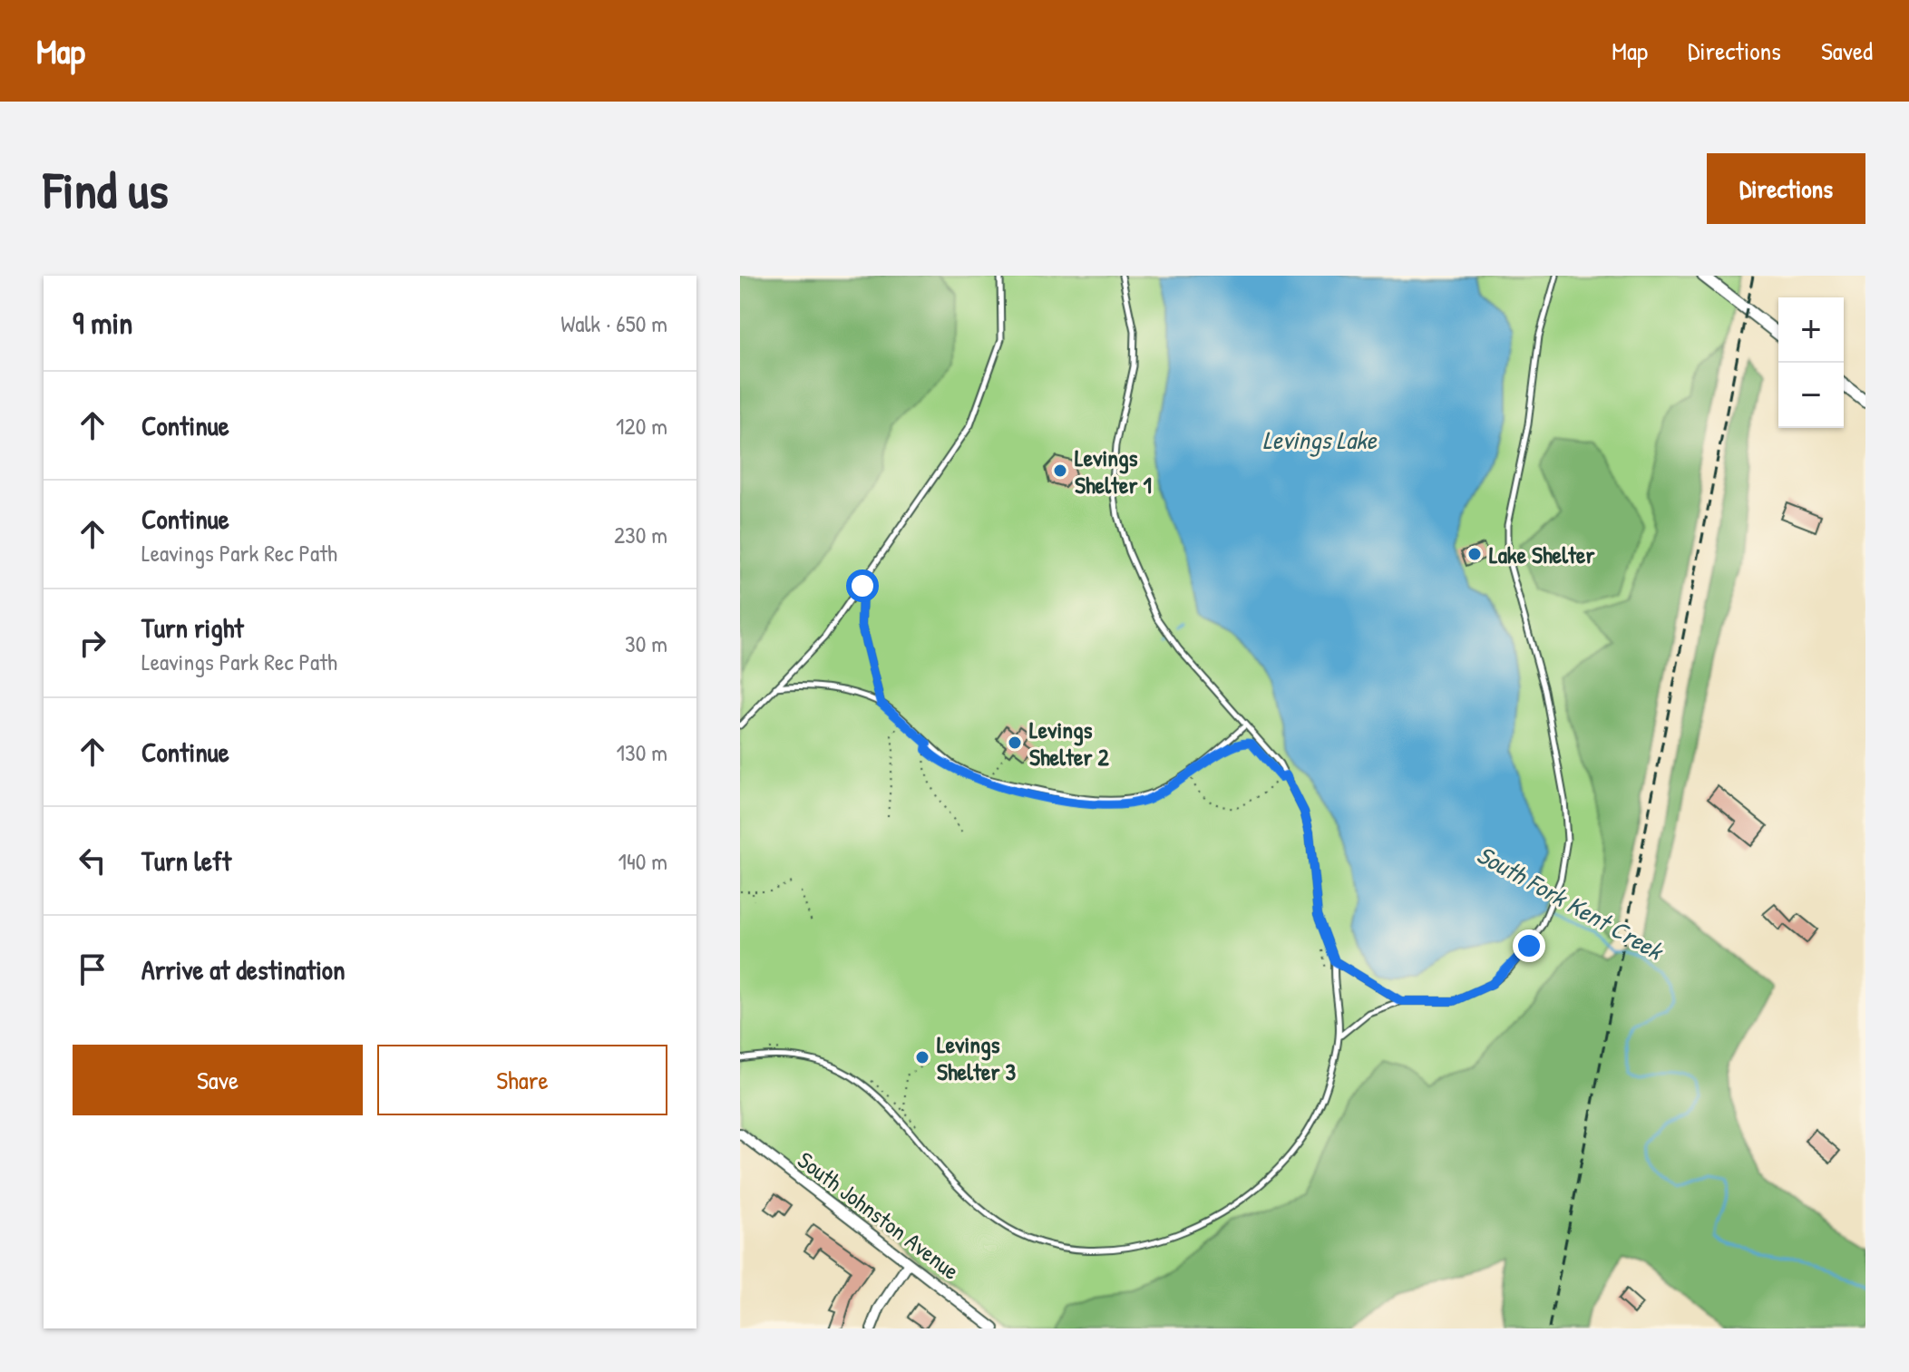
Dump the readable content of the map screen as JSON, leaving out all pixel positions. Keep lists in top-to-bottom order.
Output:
{
  "streets": {
    "street": ["South Johnston Avenue"]
  },
  "water": ["Levings Lake", "South Fork Kent Creek"],
  "places": [
    "Levings Shelter 1",
    "Lake Shelter",
    "Levings Shelter 2",
    "Levings Shelter 3"
  ],
  "page": {
    "header": "Map",
    "nav": ["Map", "Directions", "Saved"],
    "buttons": [
      "Directions",
      ["Save", "Share"]
    ],
    "title": "Find us",
    "heading": ["9 min", "Walk · 650 m"],
    "map_buttons": ["+", "−"],
    "list": [
      ["Continue", "120 m"],
      ["Continue", "Leavings Park Rec Path", "230 m"],
      ["Turn right", "Leavings Park Rec Path", "30 m"],
      ["Continue", "130 m"],
      ["Turn left", "140 m"],
      "Arrive at destination"
    ]
  }
}
